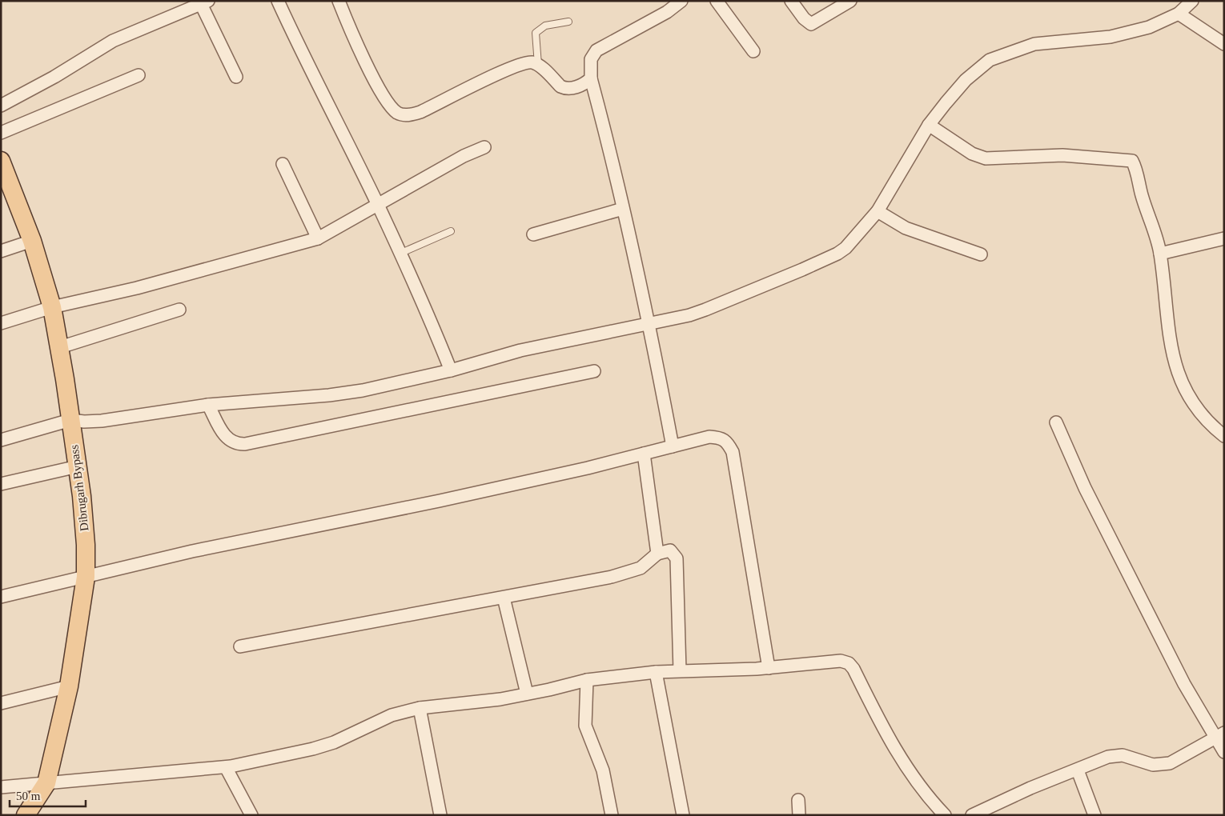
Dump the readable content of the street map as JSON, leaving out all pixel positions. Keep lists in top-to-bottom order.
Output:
{
  "streets": {
    "main road": ["Dibrugarh Bypass"]
  },
  "scale_bar": "50 m"
}
